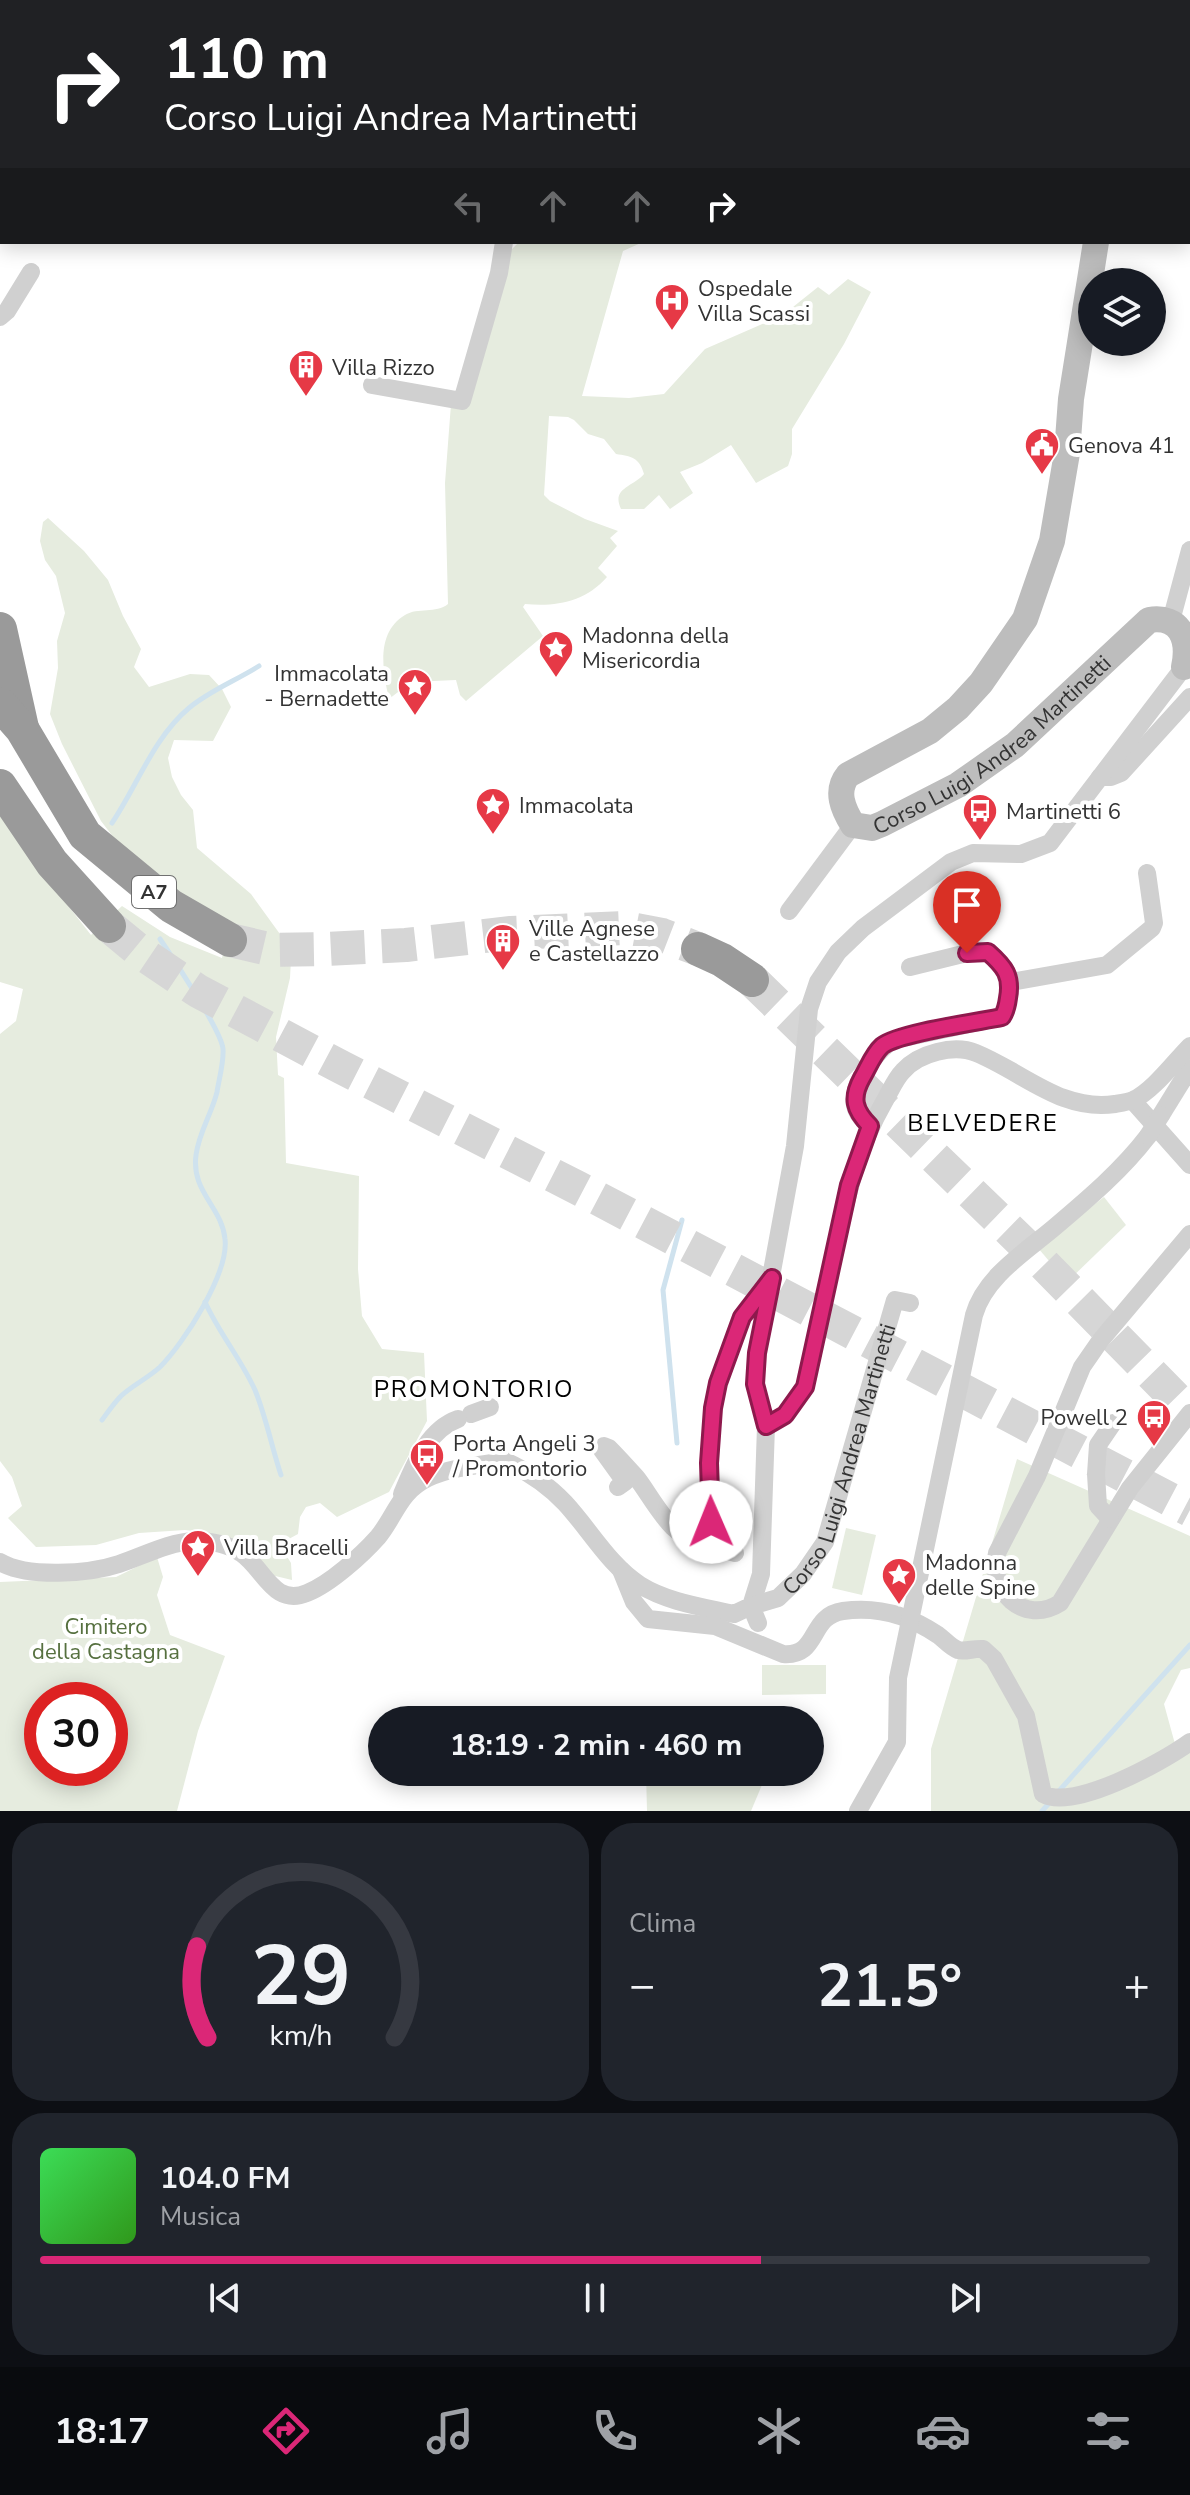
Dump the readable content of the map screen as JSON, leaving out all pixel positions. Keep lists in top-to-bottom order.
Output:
{
  "streets": {
    "highway": ["A7"],
    "street": ["Corso Luigi Andrea Martinetti"]
  },
  "districts": ["BELVEDERE", "PROMONTORIO"],
  "parks": ["Cimitero della Castagna"],
  "places": {
    "hospital": ["Ospedale Villa Scassi"],
    "building": ["Villa Rizzo", "Ville Agnese e Castellazzo"],
    "public building": ["Genova 41"],
    "place": [
      "Madonna della Misericordia",
      "Immacolata - Bernadette",
      "Immacolata",
      "Villa Bracelli",
      "Madonna delle Spine"
    ],
    "bus stop": ["Martinetti 6", "Powell 2", "Porta Angeli 3 / Promontorio"]
  },
  "page": {
    "turn": ["110 m", "Corso Luigi Andrea Martinetti"],
    "limit": "30",
    "trip": "18:19 · 2 min · 460 m",
    "tile": "Clima",
    "heat": ["−", "21.5°", "+"],
    "song": ["104.0 FM", "Musica"],
    "tabs": "18:17",
    "gauge": ["29", "km/h"]
  }
}
